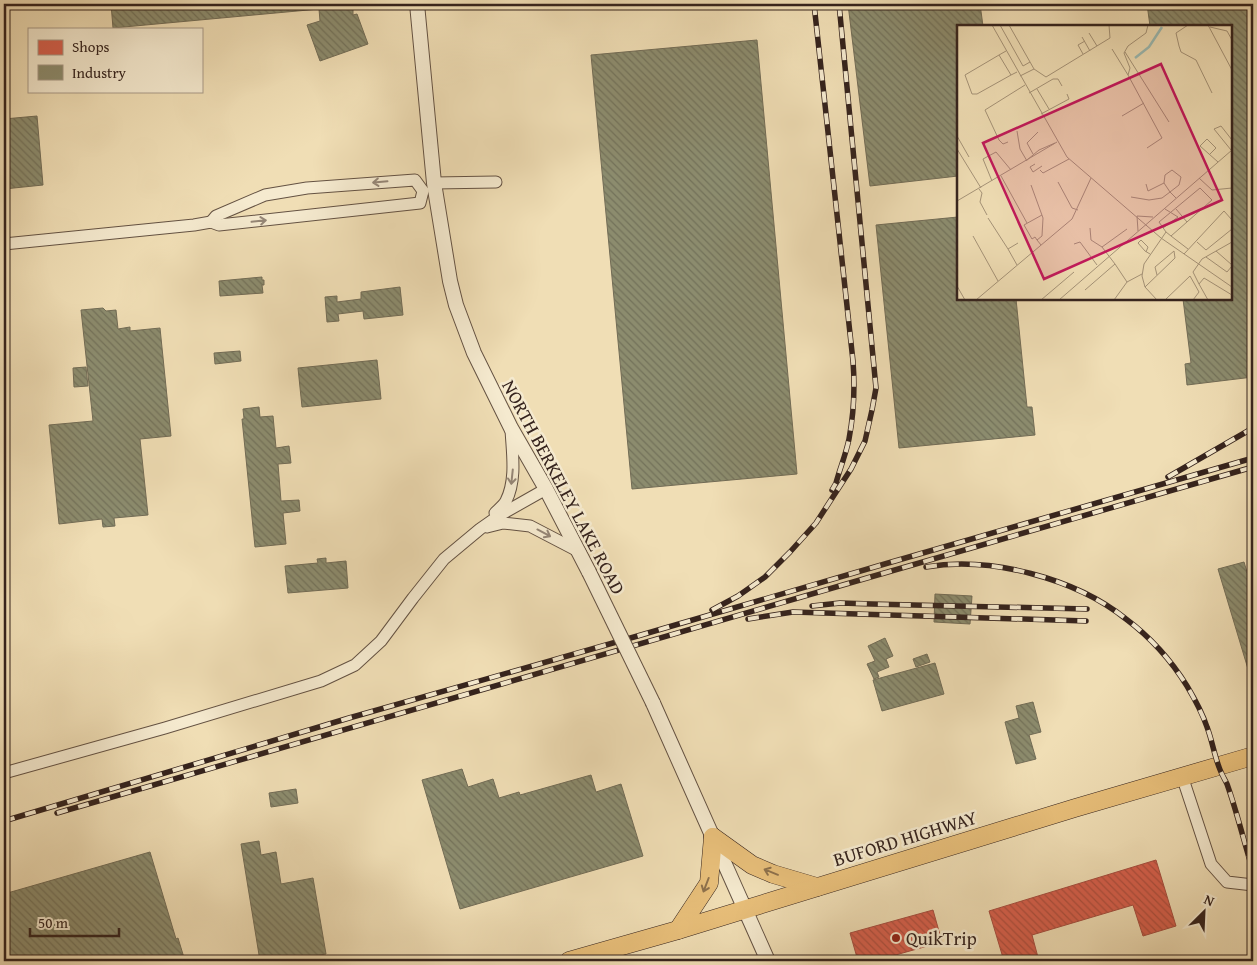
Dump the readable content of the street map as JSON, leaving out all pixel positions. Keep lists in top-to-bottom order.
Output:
{
  "streets": {
    "main road": ["BUFORD HIGHWAY"],
    "street": ["NORTH BERKELEY LAKE ROAD"]
  },
  "crossings": [
    ["NORTH BERKELEY LAKE ROAD", "BUFORD HIGHWAY"]
  ],
  "places": ["QuikTrip"],
  "legend": ["Shops", "Industry"],
  "scale_bar": "50 m",
  "north": "top right"
}
